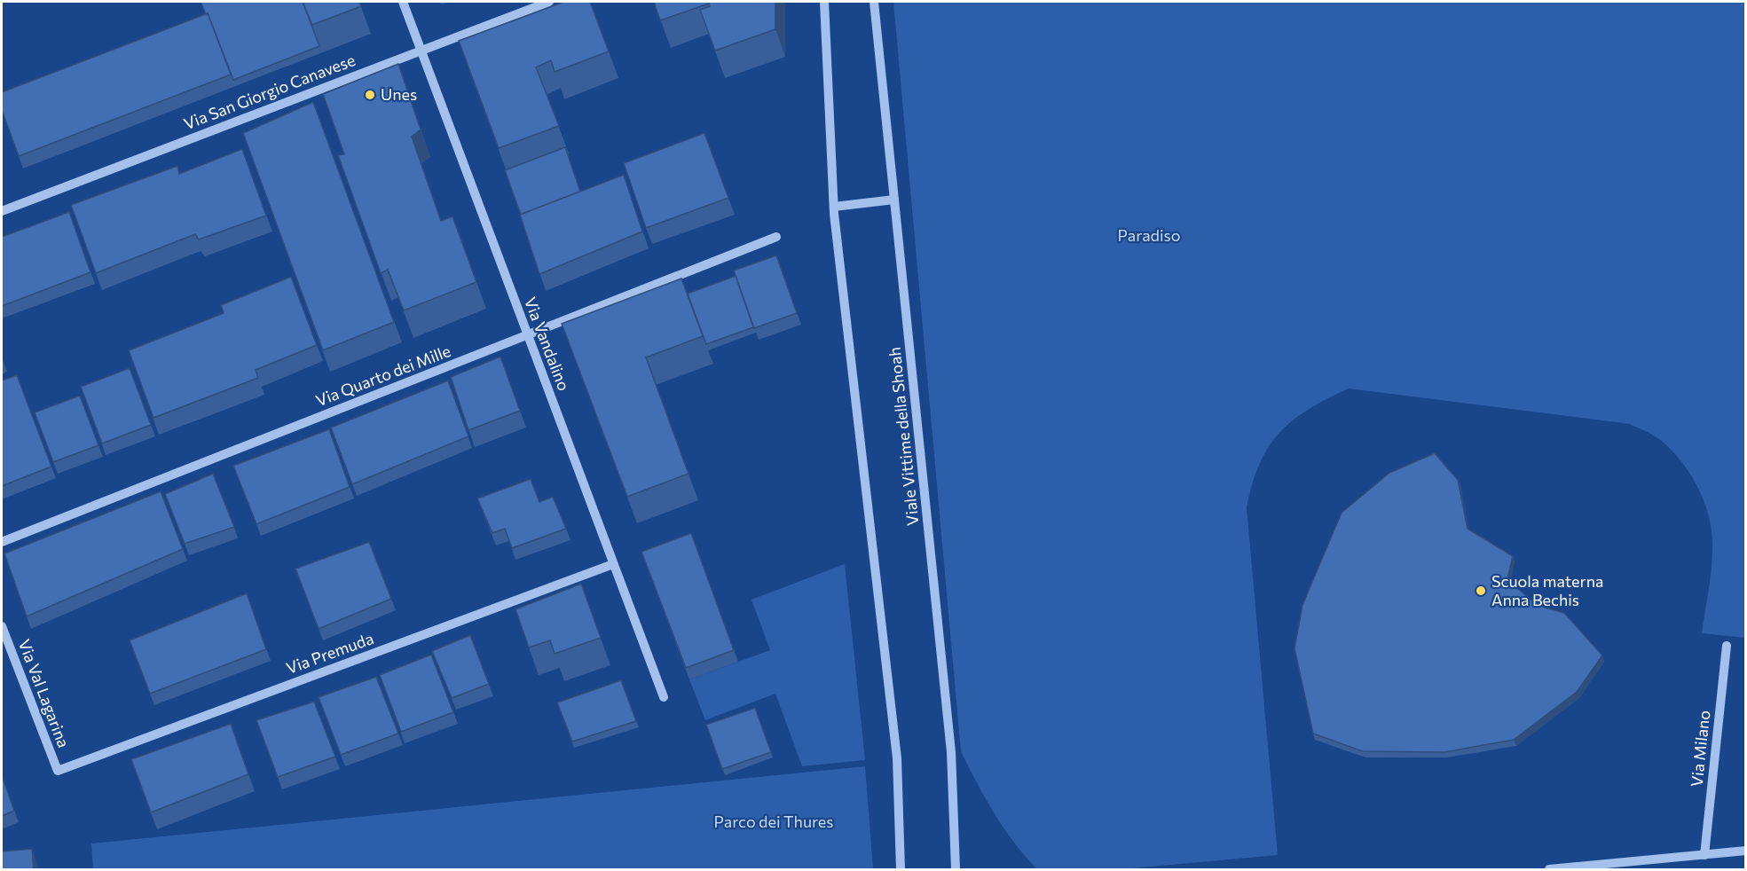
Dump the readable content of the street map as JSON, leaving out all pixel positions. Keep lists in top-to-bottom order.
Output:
{
  "streets": {
    "street": [
      "Via San Giorgio Canavese",
      "Via Vandalino",
      "Via Quarto dei Mille",
      "Viale Vittime della Shoah",
      "Via Premuda",
      "Via Val Lagarina",
      "Via Milano"
    ]
  },
  "crossings": [
    ["Via San Giorgio Canavese", "Via Vandalino"],
    ["Via Vandalino", "Via Quarto dei Mille"],
    ["Via Vandalino", "Via Premuda"],
    ["Via Premuda", "Via Val Lagarina"]
  ],
  "parks": ["Paradiso", "Parco dei Thures"],
  "places": ["Unes", "Scuola materna Anna Bechis"]
}
